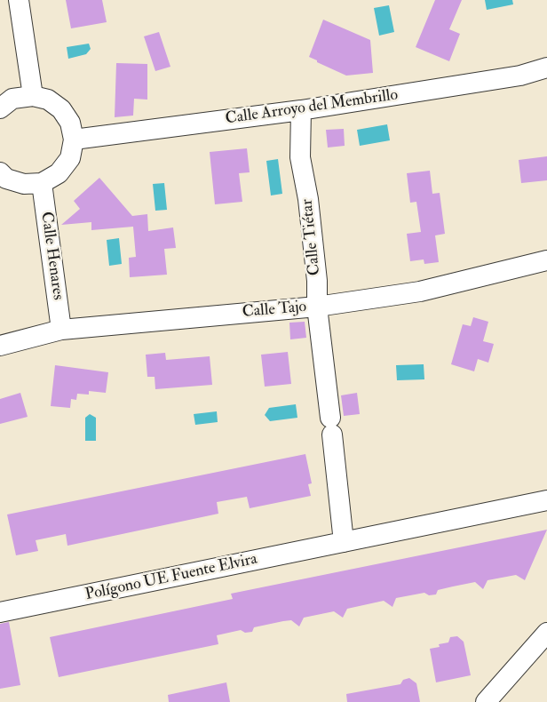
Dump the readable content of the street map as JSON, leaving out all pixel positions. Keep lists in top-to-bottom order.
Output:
{
  "streets": {
    "street": [
      "Calle Arroyo del Membrillo",
      "Calle Tiétar",
      "Calle Henares",
      "Calle Tajo",
      "Polígono UE Fuente Elvira"
    ]
  },
  "crossings": [
    ["Calle Arroyo del Membrillo", "Calle Tiétar"],
    ["Calle Tiétar", "Calle Tajo"],
    ["Calle Tiétar", "Polígono UE Fuente Elvira"],
    ["Calle Henares", "Calle Tajo"]
  ]
}
